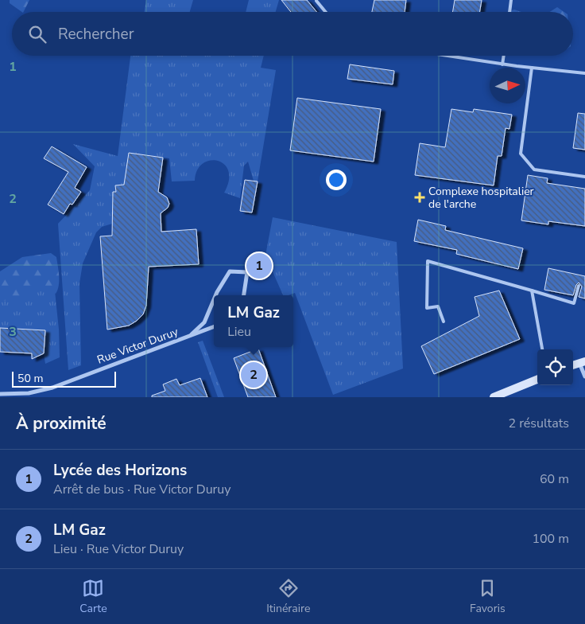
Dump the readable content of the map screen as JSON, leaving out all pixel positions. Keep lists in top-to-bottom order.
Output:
{
  "streets": {
    "street": ["Rue Victor Duruy"]
  },
  "places": {
    "health": ["Complexe hospitalier de l'arche"]
  },
  "scale_bar": "50 m",
  "north": "right",
  "page": {
    "search": "Rechercher",
    "pins": ["1", "2"],
    "popup": ["LM Gaz", "Lieu"],
    "scale": "50 m",
    "heading": ["À proximité", "2 résultats"],
    "list": [
      {
        "mark": "1",
        "name": "Lycée des Horizons",
        "note": "Arrêt de bus · Rue Victor Duruy",
        "value": "60 m"
      },
      {
        "mark": "2",
        "name": "LM Gaz",
        "note": "Lieu · Rue Victor Duruy",
        "value": "100 m"
      }
    ],
    "nav": ["Carte", "Itinéraire", "Favoris"]
  },
  "grid": {
    "rows": ["1", "2", "3"]
  }
}
